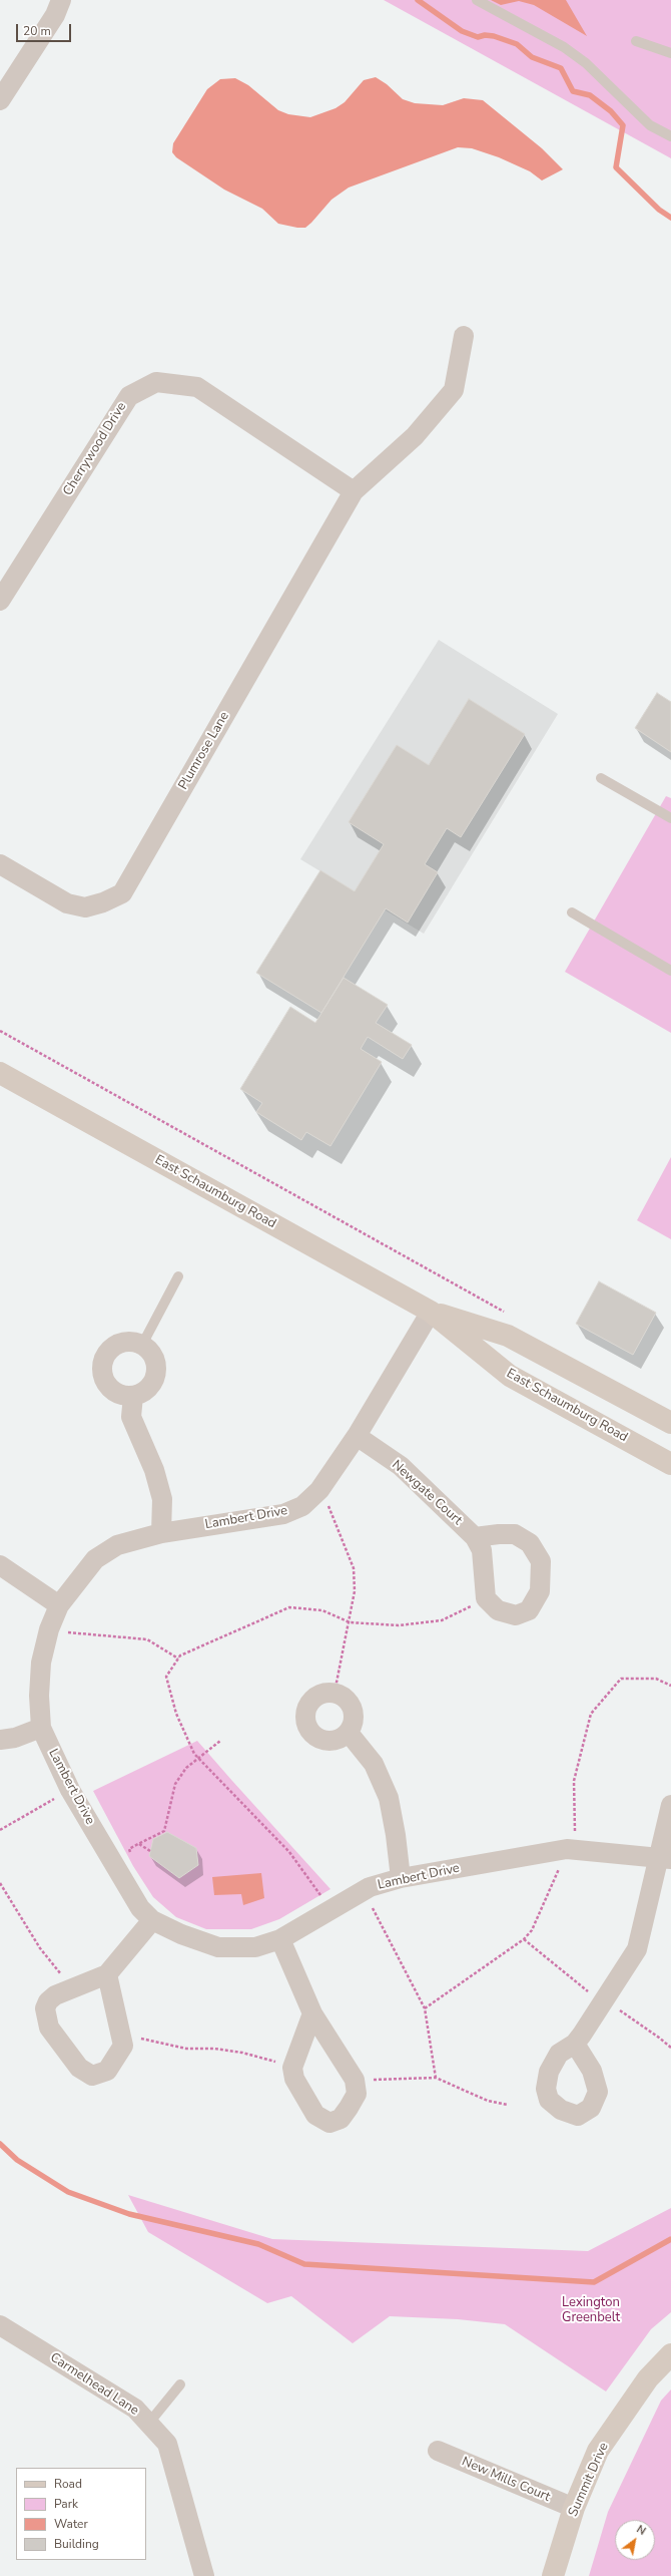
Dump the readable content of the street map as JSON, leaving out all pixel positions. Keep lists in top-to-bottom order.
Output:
{
  "streets": {
    "main road": ["East Schaumburg Road", "Summit Drive"],
    "street": [
      "Cherrywood Drive",
      "Plumrose Lane",
      "Newgate Court",
      "Lambert Drive",
      "Carmelhead Lane",
      "New Mills Court"
    ]
  },
  "crossings": [
    ["Cherrywood Drive", "Plumrose Lane"],
    ["East Schaumburg Road", "Lambert Drive"],
    ["Newgate Court", "Lambert Drive"],
    ["New Mills Court", "Summit Drive"]
  ],
  "parks": ["Lexington Greenbelt"],
  "legend": [
    "Road",
    "Park",
    "Water",
    "Building"
  ],
  "scale_bar": "20 m",
  "north": "top right"
}
